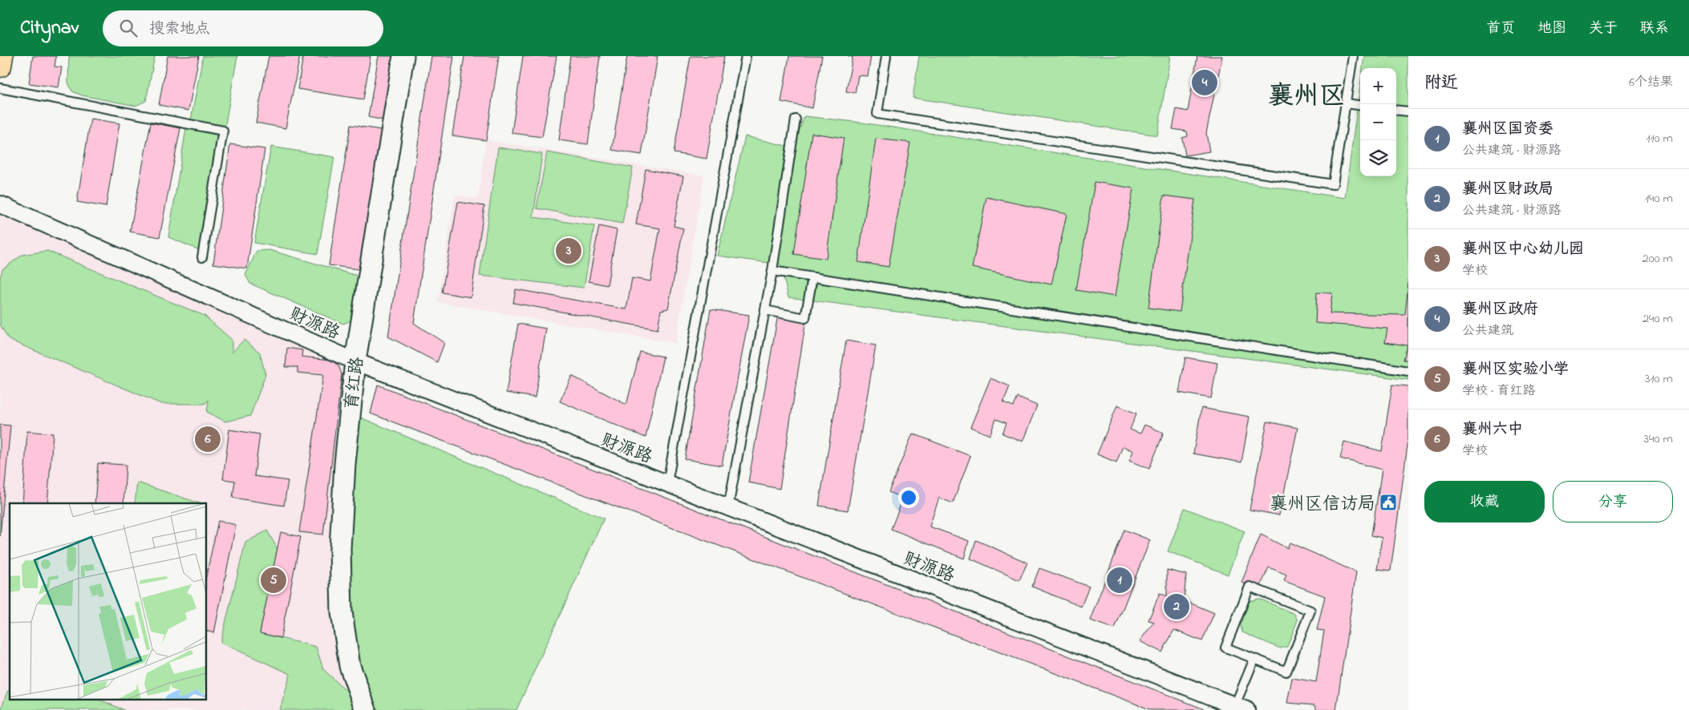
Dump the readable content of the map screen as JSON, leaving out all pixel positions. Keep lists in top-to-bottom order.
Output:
{
  "streets": {
    "street": ["财源路", "育红路"]
  },
  "crossings": [
    ["财源路", "育红路"]
  ],
  "districts": ["襄州区"],
  "places": {
    "public building": ["襄州区信访局"]
  },
  "page": {
    "header": "Citynav",
    "search": "搜索地点",
    "nav": [
      "首页",
      "地图",
      "关于",
      "联系"
    ],
    "heading": ["附近", "6个结果"],
    "map_buttons": ["+", "−"],
    "pins": [
      "4",
      "3",
      "6",
      "1",
      "5",
      "2"
    ],
    "list": [
      {
        "mark": "1",
        "name": "襄州区国资委",
        "note": "公共建筑 · 财源路",
        "value": "110 m"
      },
      {
        "mark": "2",
        "name": "襄州区财政局",
        "note": "公共建筑 · 财源路",
        "value": "140 m"
      },
      {
        "mark": "3",
        "name": "襄州区中心幼儿园",
        "note": "学校",
        "value": "200 m"
      },
      {
        "mark": "4",
        "name": "襄州区政府",
        "note": "公共建筑",
        "value": "240 m"
      },
      {
        "mark": "5",
        "name": "襄州区实验小学",
        "note": "学校 · 育红路",
        "value": "310 m"
      },
      {
        "mark": "6",
        "name": "襄州六中",
        "note": "学校",
        "value": "340 m"
      }
    ],
    "buttons": ["收藏", "分享"]
  }
}
